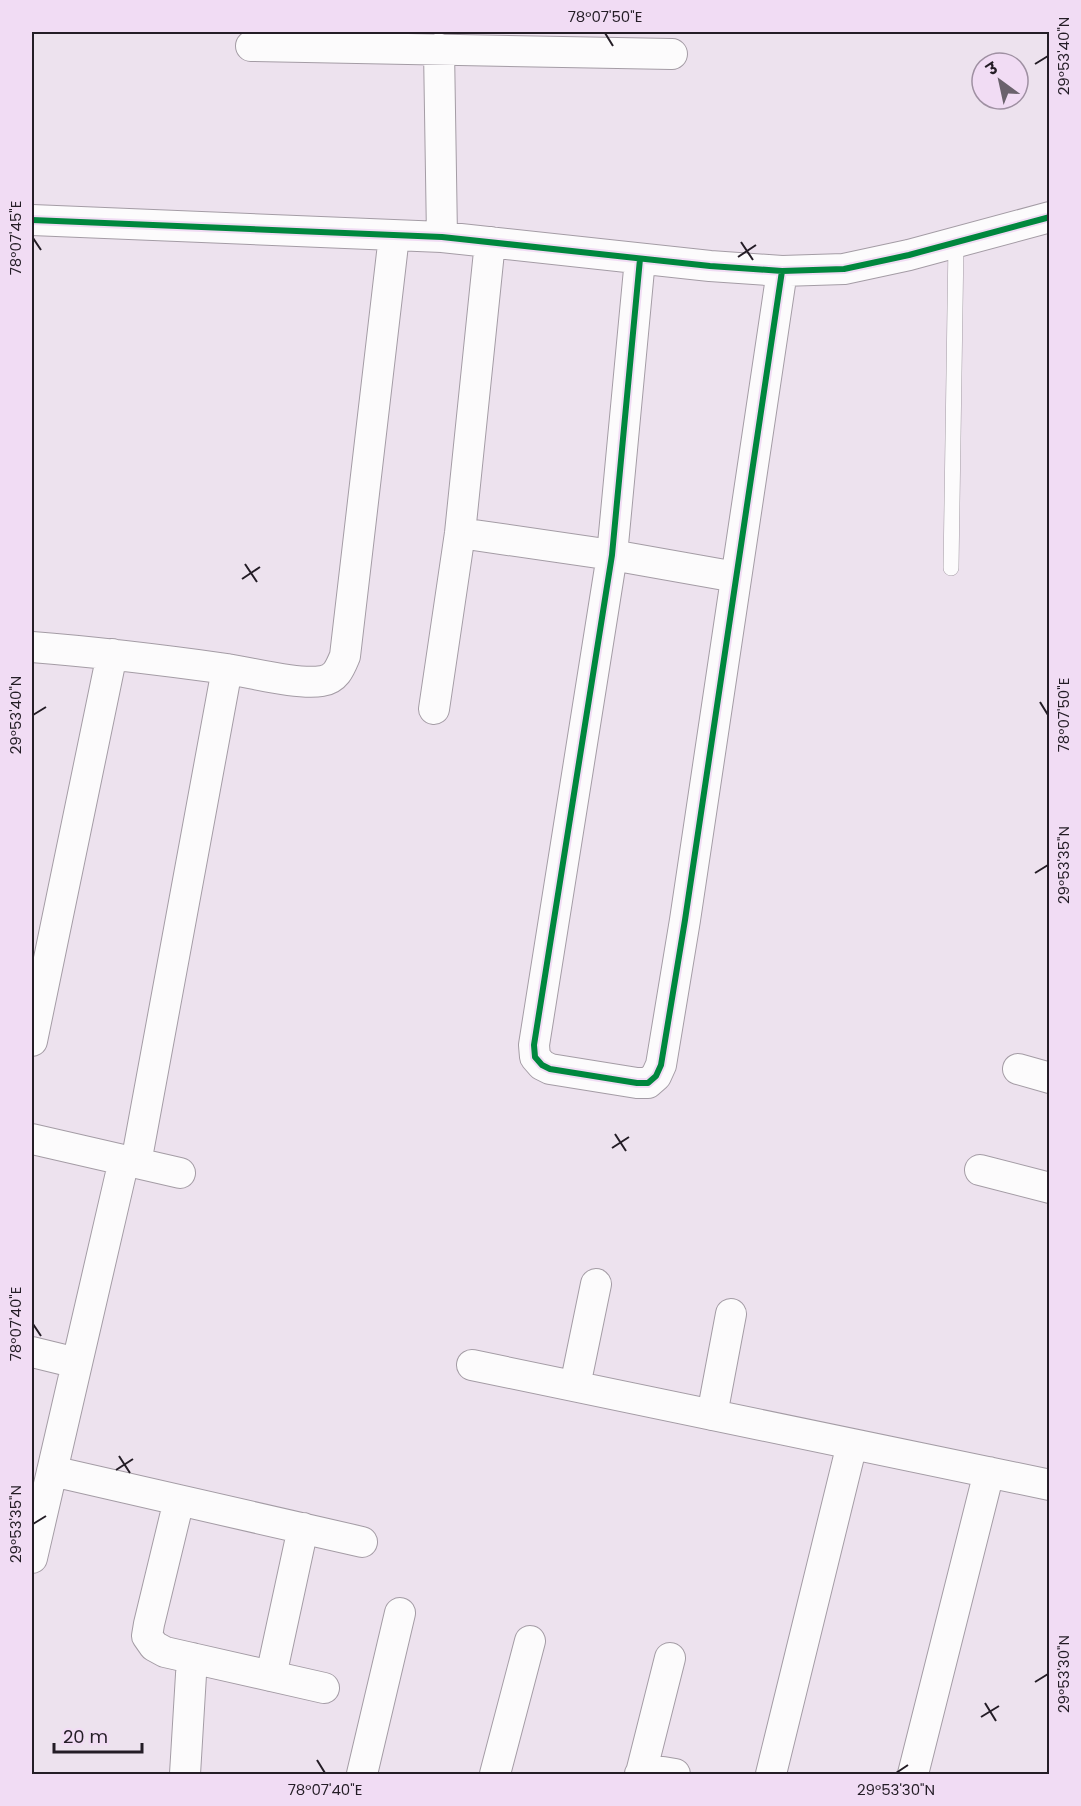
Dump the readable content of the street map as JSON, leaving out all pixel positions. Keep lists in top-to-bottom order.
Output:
{
  "scale_bar": "20 m",
  "north": "top left",
  "coordinates": [
    "78°07'50\"E",
    "29°53'40\"N",
    "78°07'45\"E",
    "29°53'35\"N",
    "78°07'40\"E",
    "29°53'30\"N"
  ]
}
